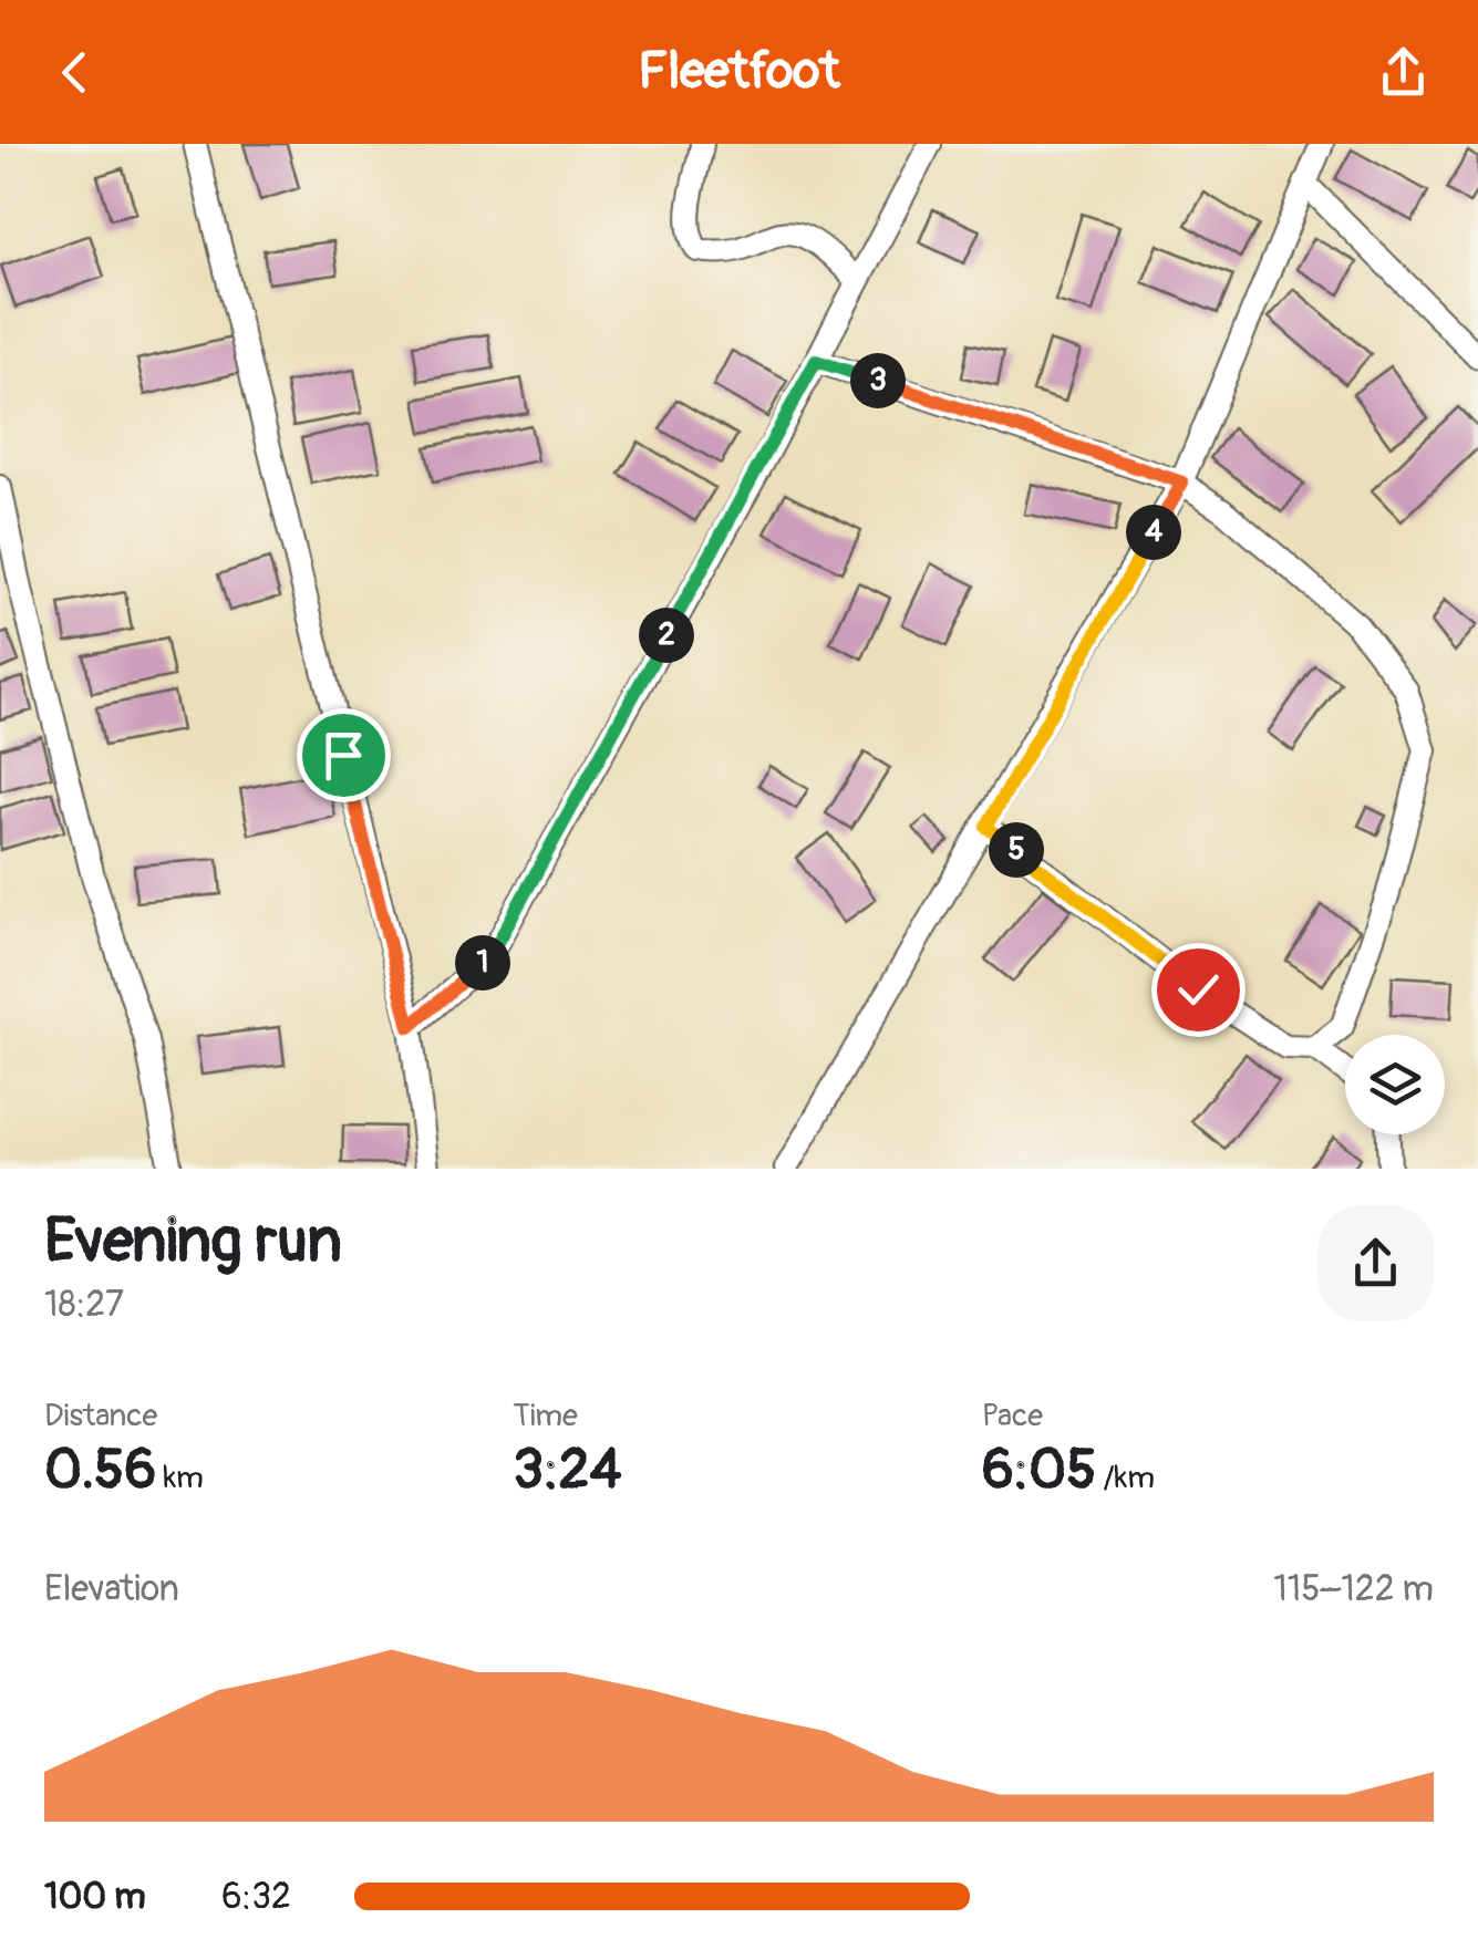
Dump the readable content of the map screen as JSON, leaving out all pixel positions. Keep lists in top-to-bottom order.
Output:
{
  "page": {
    "header": "Fleetfoot",
    "pins": [
      "3",
      "4",
      "2",
      "5",
      "1"
    ],
    "heading": ["Evening run", "18:27"],
    "stats": [
      ["Distance", "0.56 km"],
      ["Time", "3:24"],
      ["Pace", "6:05 /km"]
    ],
    "chart": ["Elevation", "115–122 m"],
    "list": [
      {
        "name": "100 m",
        "note": "6:32"
      }
    ]
  }
}
